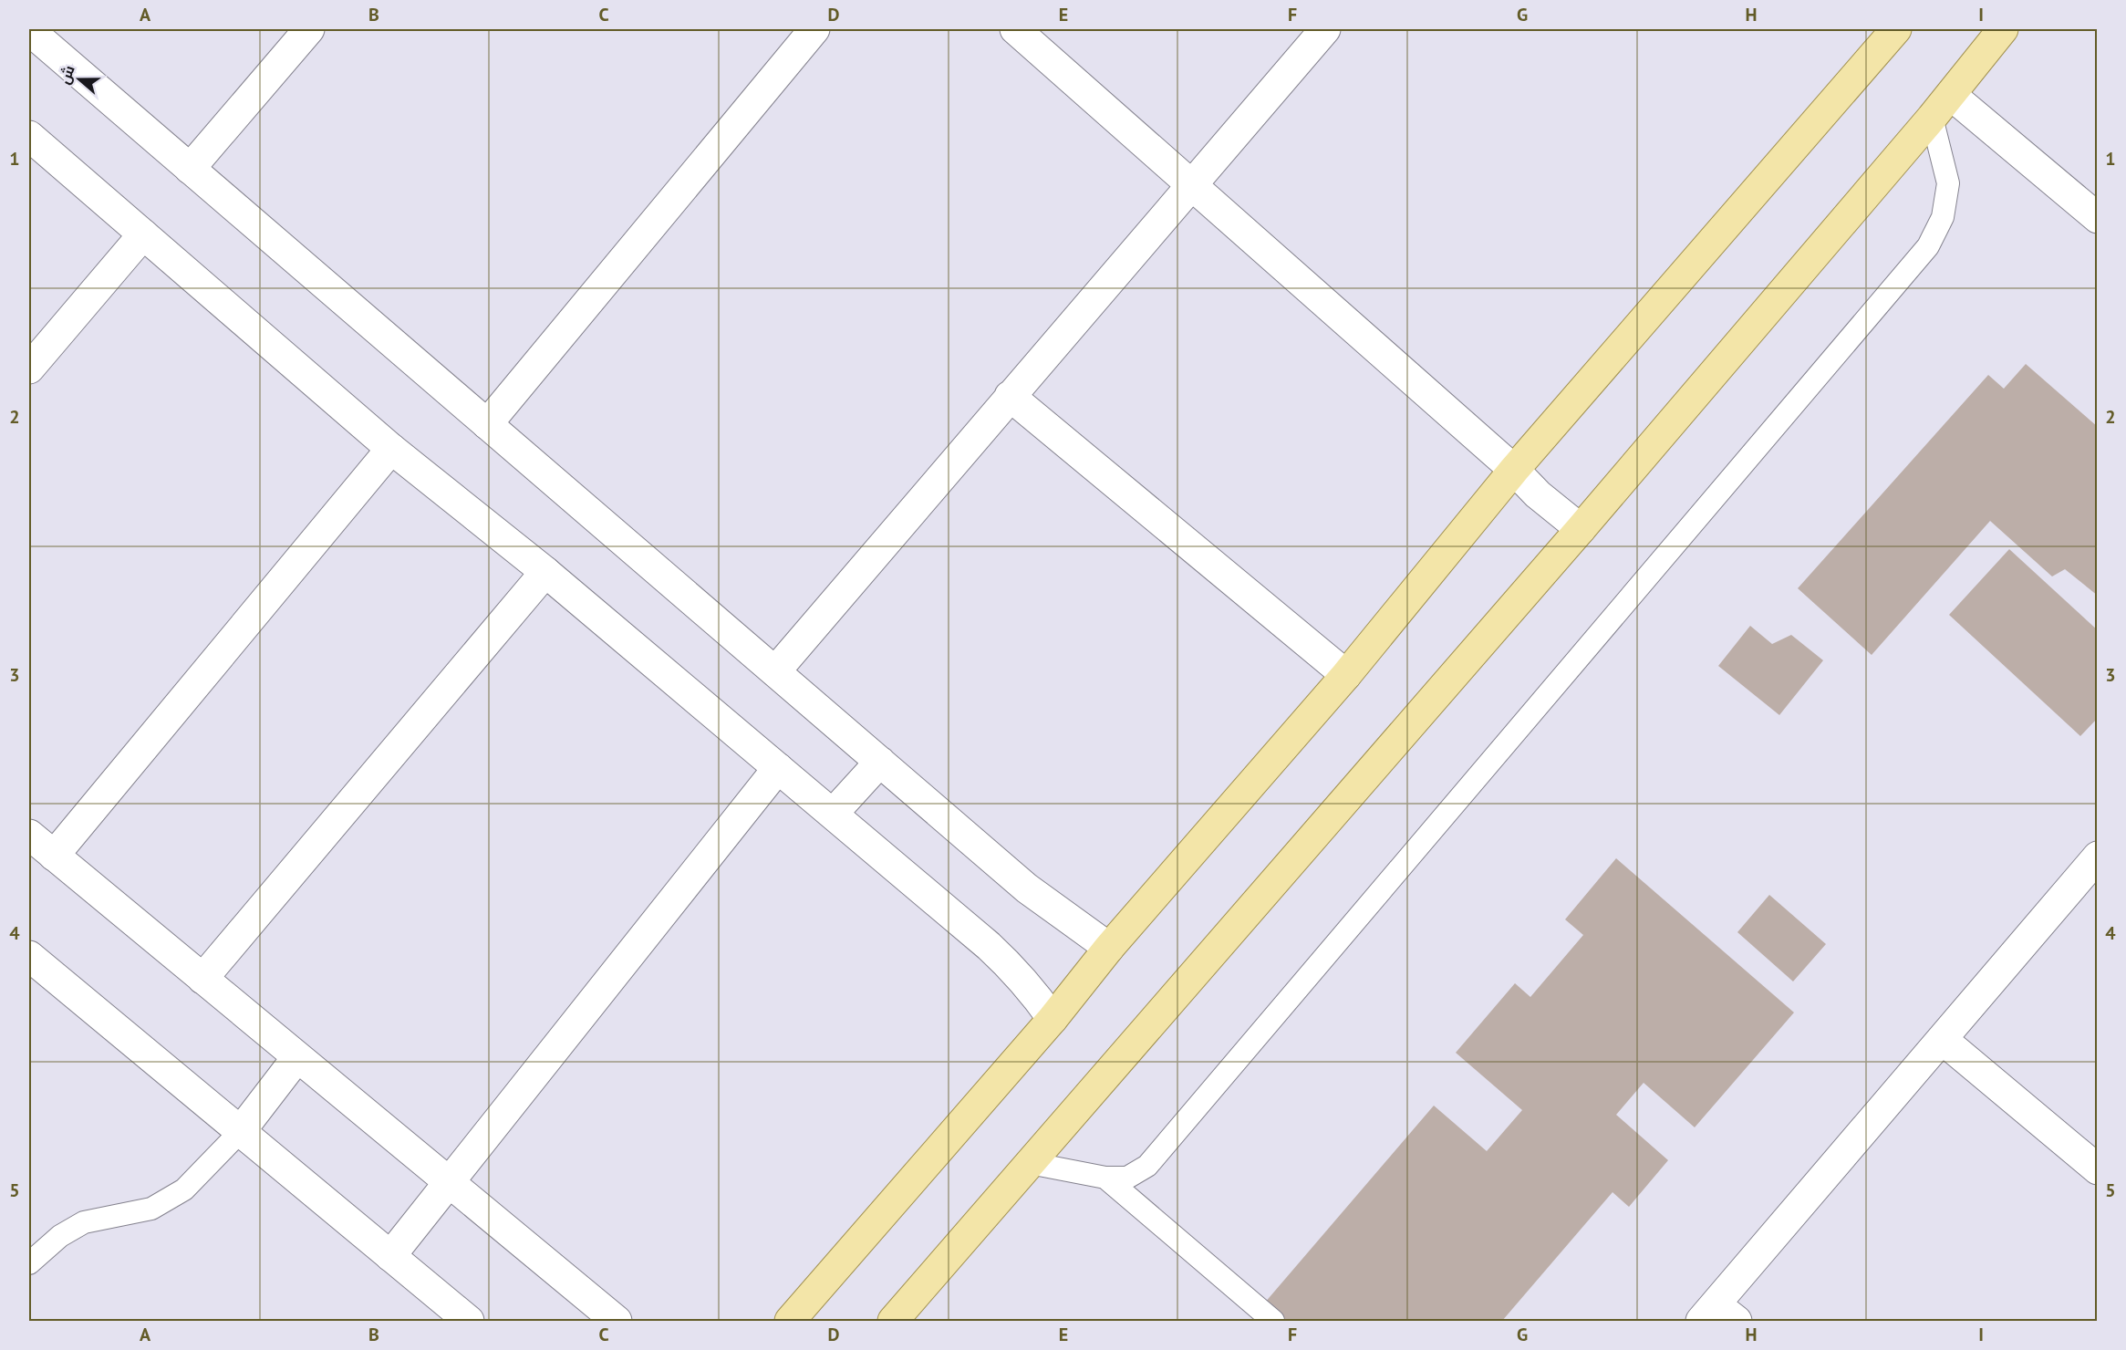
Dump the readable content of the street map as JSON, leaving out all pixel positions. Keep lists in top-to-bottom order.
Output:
{
  "north": "left",
  "grid": {
    "columns": [
      "A",
      "B",
      "C",
      "D",
      "E",
      "F",
      "G",
      "H",
      "I"
    ],
    "rows": [
      "1",
      "2",
      "3",
      "4",
      "5"
    ]
  }
}
